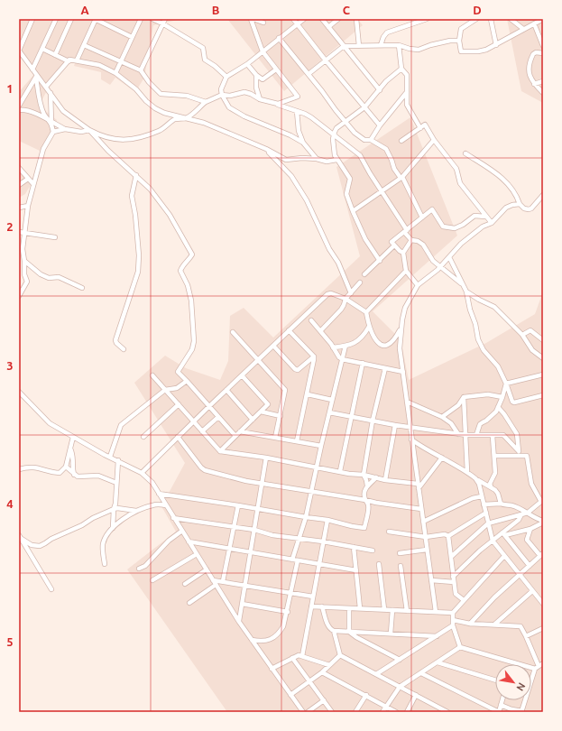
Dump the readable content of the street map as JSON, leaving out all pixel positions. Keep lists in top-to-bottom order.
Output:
{
  "north": "bottom right",
  "grid": {
    "columns": [
      "A",
      "B",
      "C",
      "D"
    ],
    "rows": [
      "1",
      "2",
      "3",
      "4",
      "5"
    ]
  }
}
